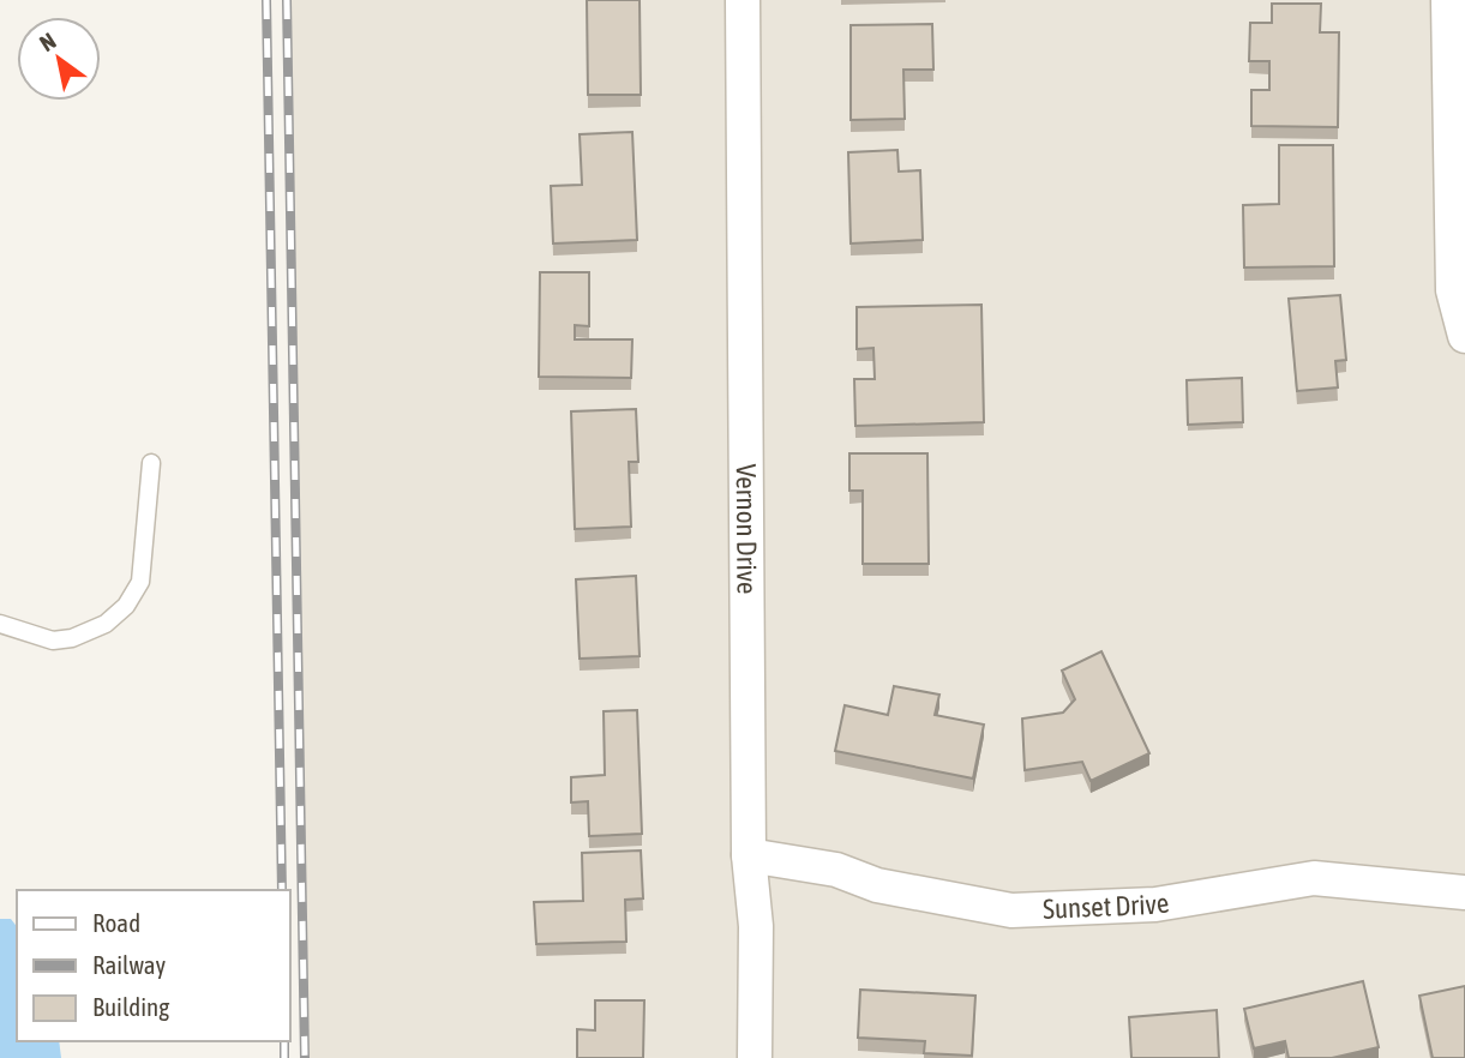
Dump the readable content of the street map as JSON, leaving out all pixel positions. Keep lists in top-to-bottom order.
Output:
{
  "streets": {
    "street": ["Vernon Drive", "Sunset Drive"]
  },
  "crossings": [
    ["Vernon Drive", "Sunset Drive"]
  ],
  "legend": ["Road", "Railway", "Building"],
  "north": "top left"
}
